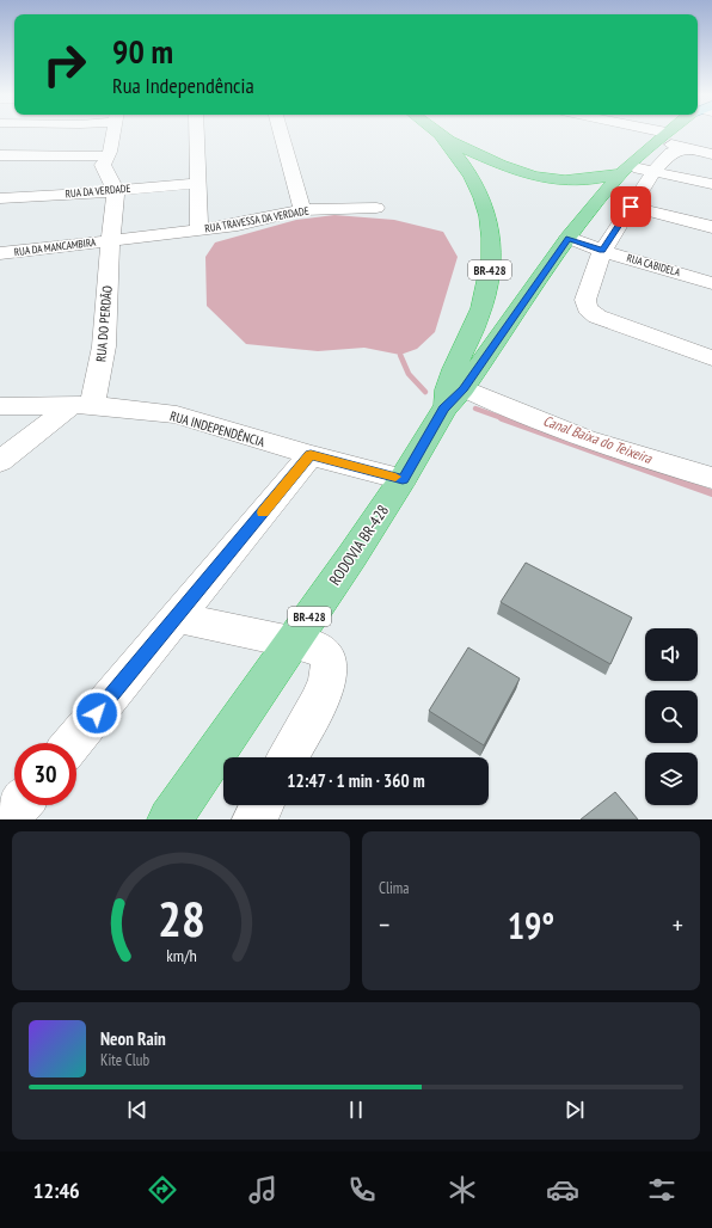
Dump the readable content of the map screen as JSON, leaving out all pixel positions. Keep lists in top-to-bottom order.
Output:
{
  "streets": {
    "highway": ["BR-428", "RODOVIA BR-428"],
    "street": [
      "RUA DA VERDADE",
      "RUA TRAVESSA DA VERDADE",
      "RUA DA MANCAMBIRA",
      "RUA CABIDELA",
      "RUA DO PERDÃO",
      "RUA INDEPENDÊNCIA"
    ]
  },
  "crossings": [
    ["RUA DA VERDADE", "RUA DO PERDÃO"],
    ["RUA TRAVESSA DA VERDADE", "RUA DA MANCAMBIRA"],
    ["RUA TRAVESSA DA VERDADE", "RUA DO PERDÃO"],
    ["RUA DA MANCAMBIRA", "RUA DO PERDÃO"],
    ["RUA CABIDELA", "RODOVIA BR-428"],
    ["BR-428", "RODOVIA BR-428"],
    ["RUA DO PERDÃO", "RUA INDEPENDÊNCIA"],
    ["RUA INDEPENDÊNCIA", "RODOVIA BR-428"]
  ],
  "water": ["Canal Baixa do Teixeira"],
  "page": {
    "turn": ["90 m", "Rua Independência"],
    "limit": "30",
    "trip": "12:47 · 1 min · 360 m",
    "tile": "Clima",
    "heat": ["−", "19°", "+"],
    "song": ["Neon Rain", "Kite Club"],
    "tabs": "12:46",
    "gauge": ["28", "km/h"]
  }
}
